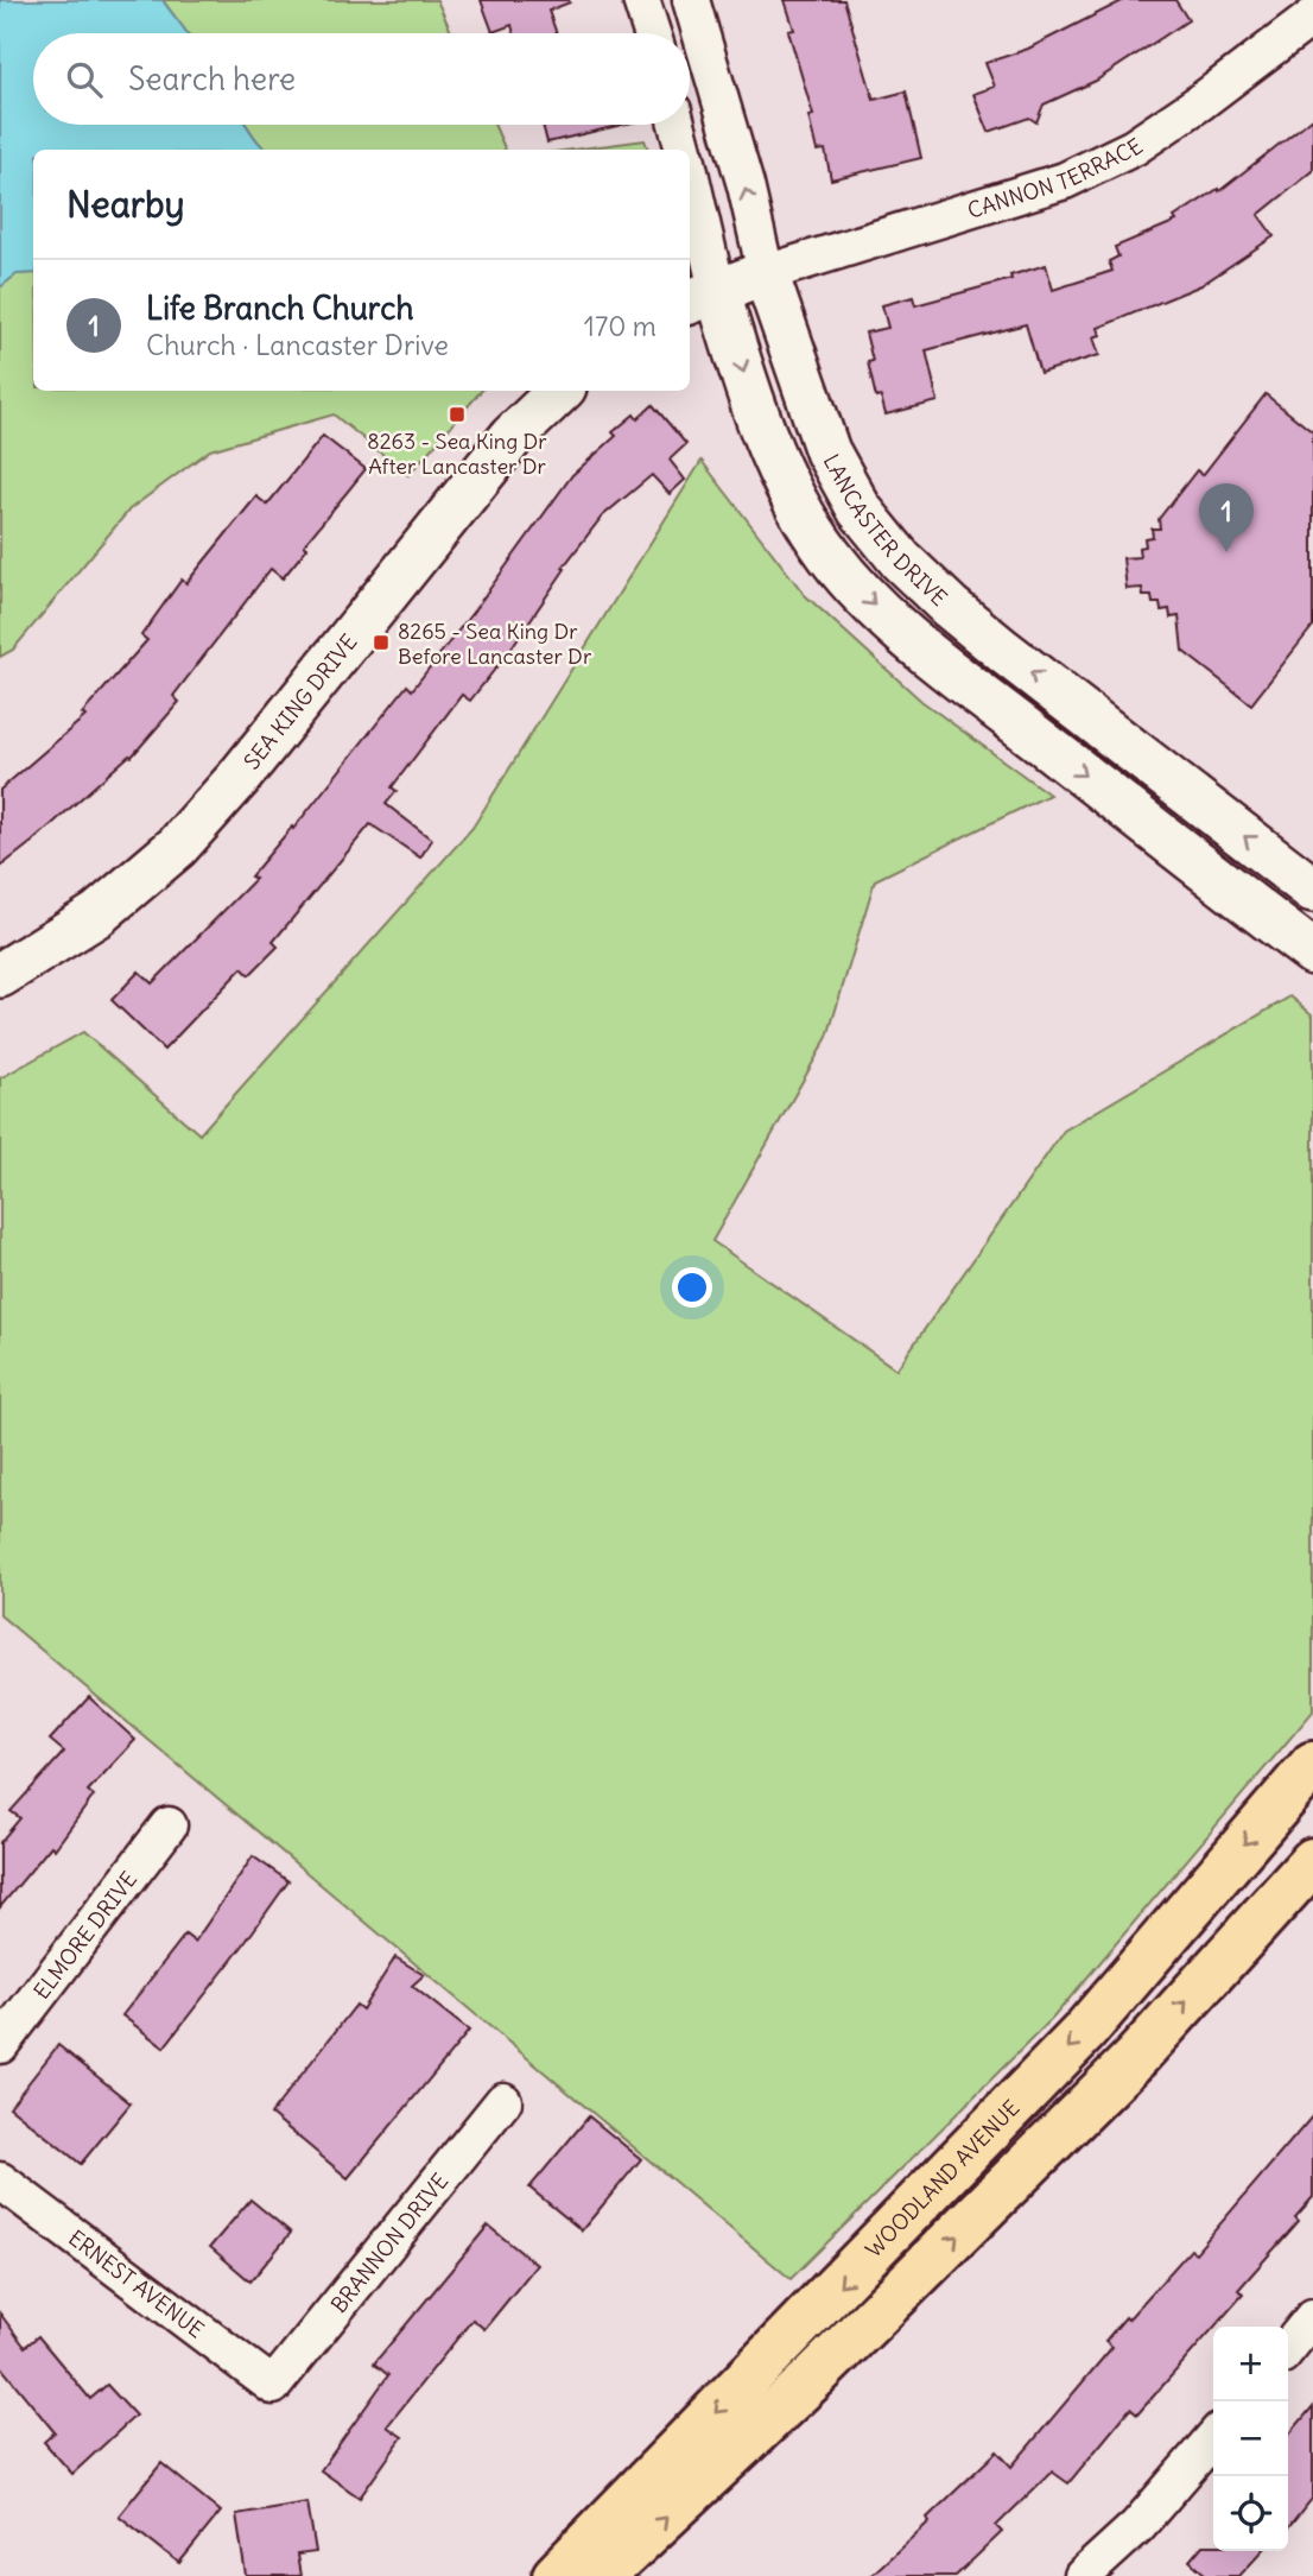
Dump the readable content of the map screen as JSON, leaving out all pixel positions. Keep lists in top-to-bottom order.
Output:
{
  "streets": {
    "main road": ["WOODLAND AVENUE"],
    "street": [
      "CANNON TERRACE",
      "LANCASTER DRIVE",
      "SEA KING DRIVE",
      "ELMORE DRIVE",
      "BRANNON DRIVE",
      "ERNEST AVENUE"
    ]
  },
  "crossings": [
    ["CANNON TERRACE", "LANCASTER DRIVE"],
    ["BRANNON DRIVE", "ERNEST AVENUE"]
  ],
  "places": {
    "transit": ["8263 - Sea King Dr After Lancaster Dr", "8265 - Sea King Dr Before Lancaster Dr"]
  },
  "page": {
    "search": "Search here",
    "heading": "Nearby",
    "list": [
      {
        "mark": "1",
        "name": "Life Branch Church",
        "note": "Church · Lancaster Drive",
        "value": "170 m"
      }
    ],
    "pins": "1",
    "map_buttons": ["+", "−"]
  }
}
